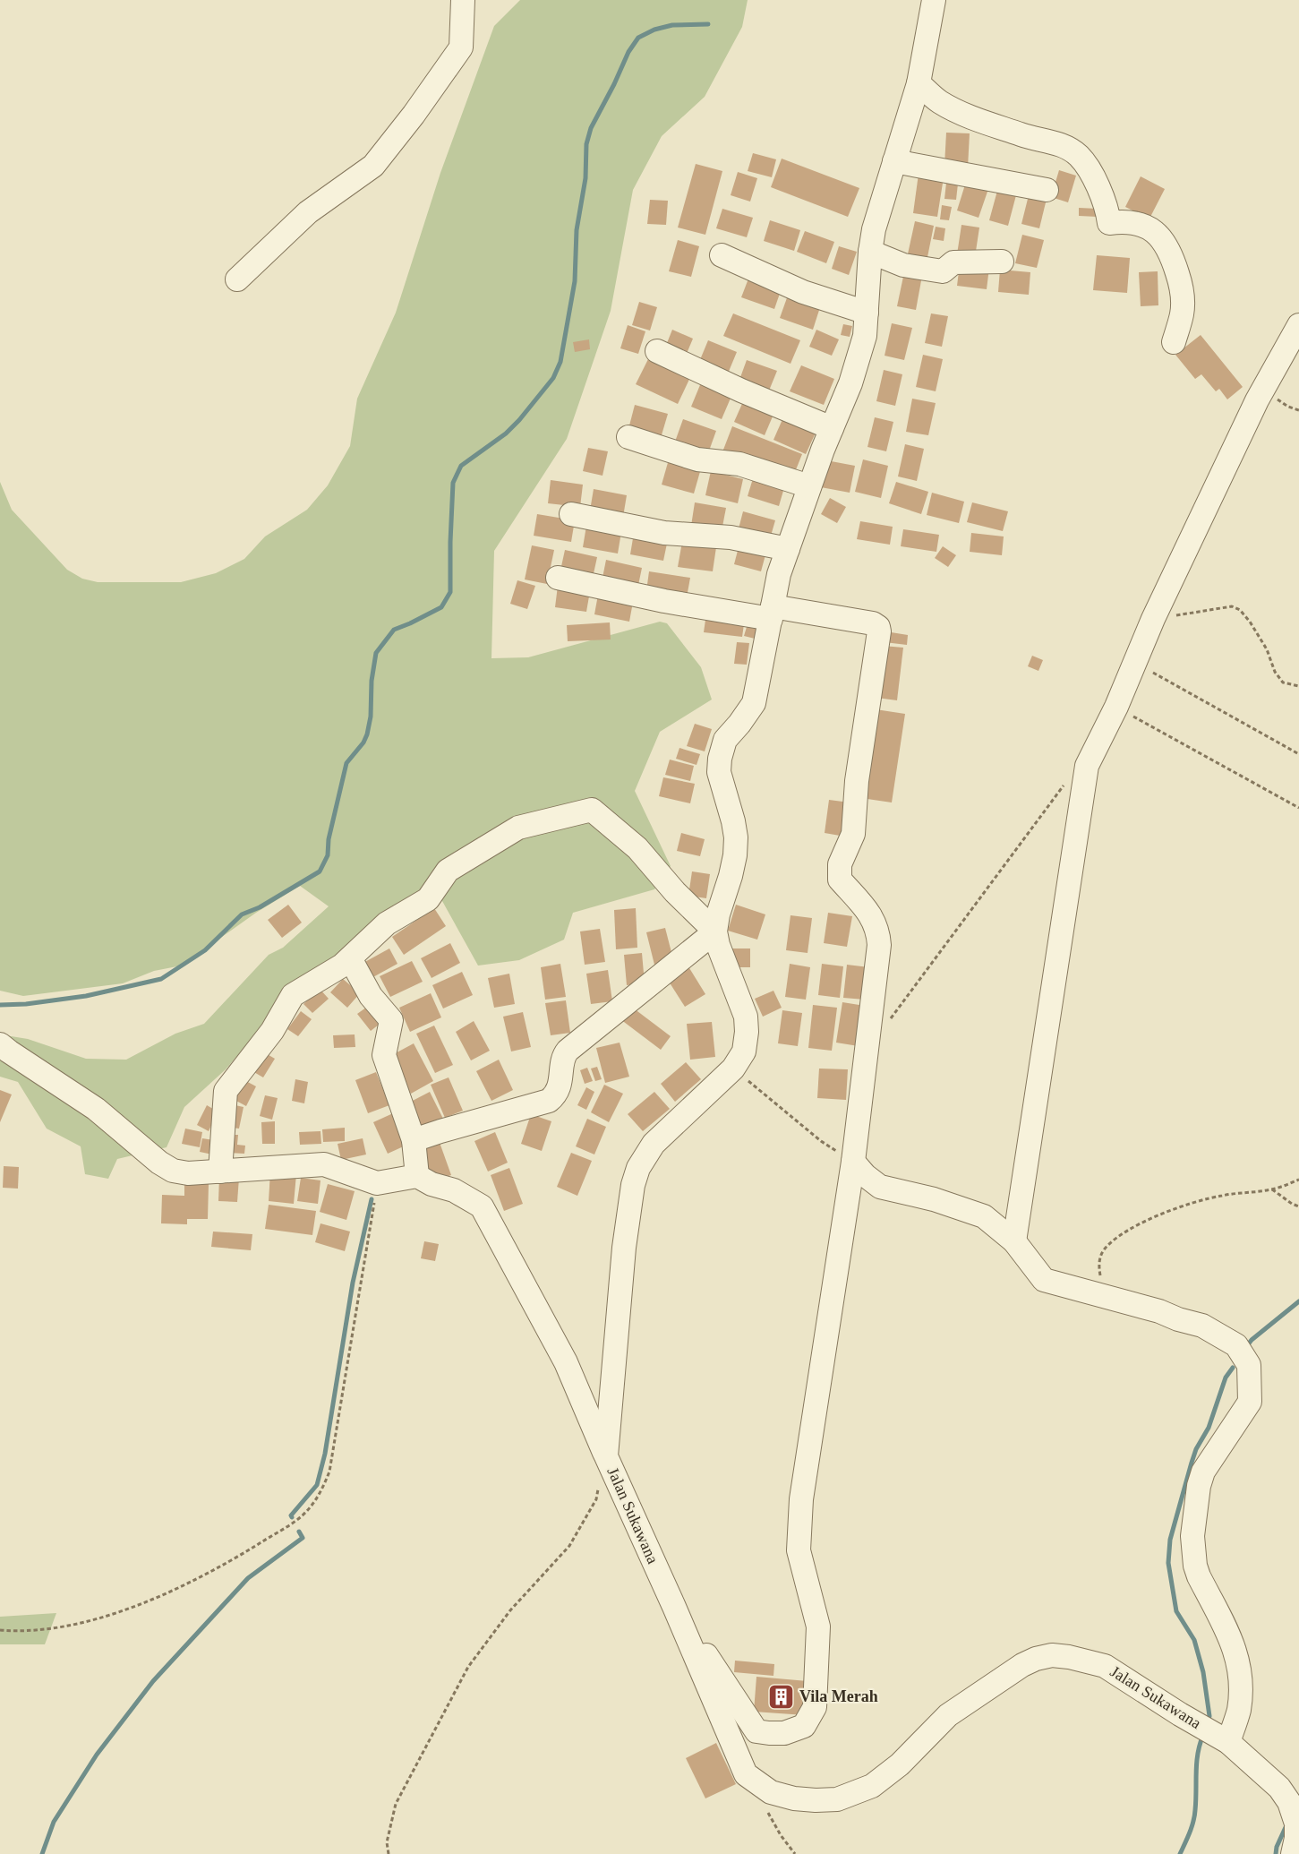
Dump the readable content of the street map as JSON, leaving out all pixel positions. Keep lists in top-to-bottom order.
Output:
{
  "streets": {
    "street": ["Jalan Sukawana"]
  },
  "places": {
    "building": ["Vila Merah"]
  }
}
